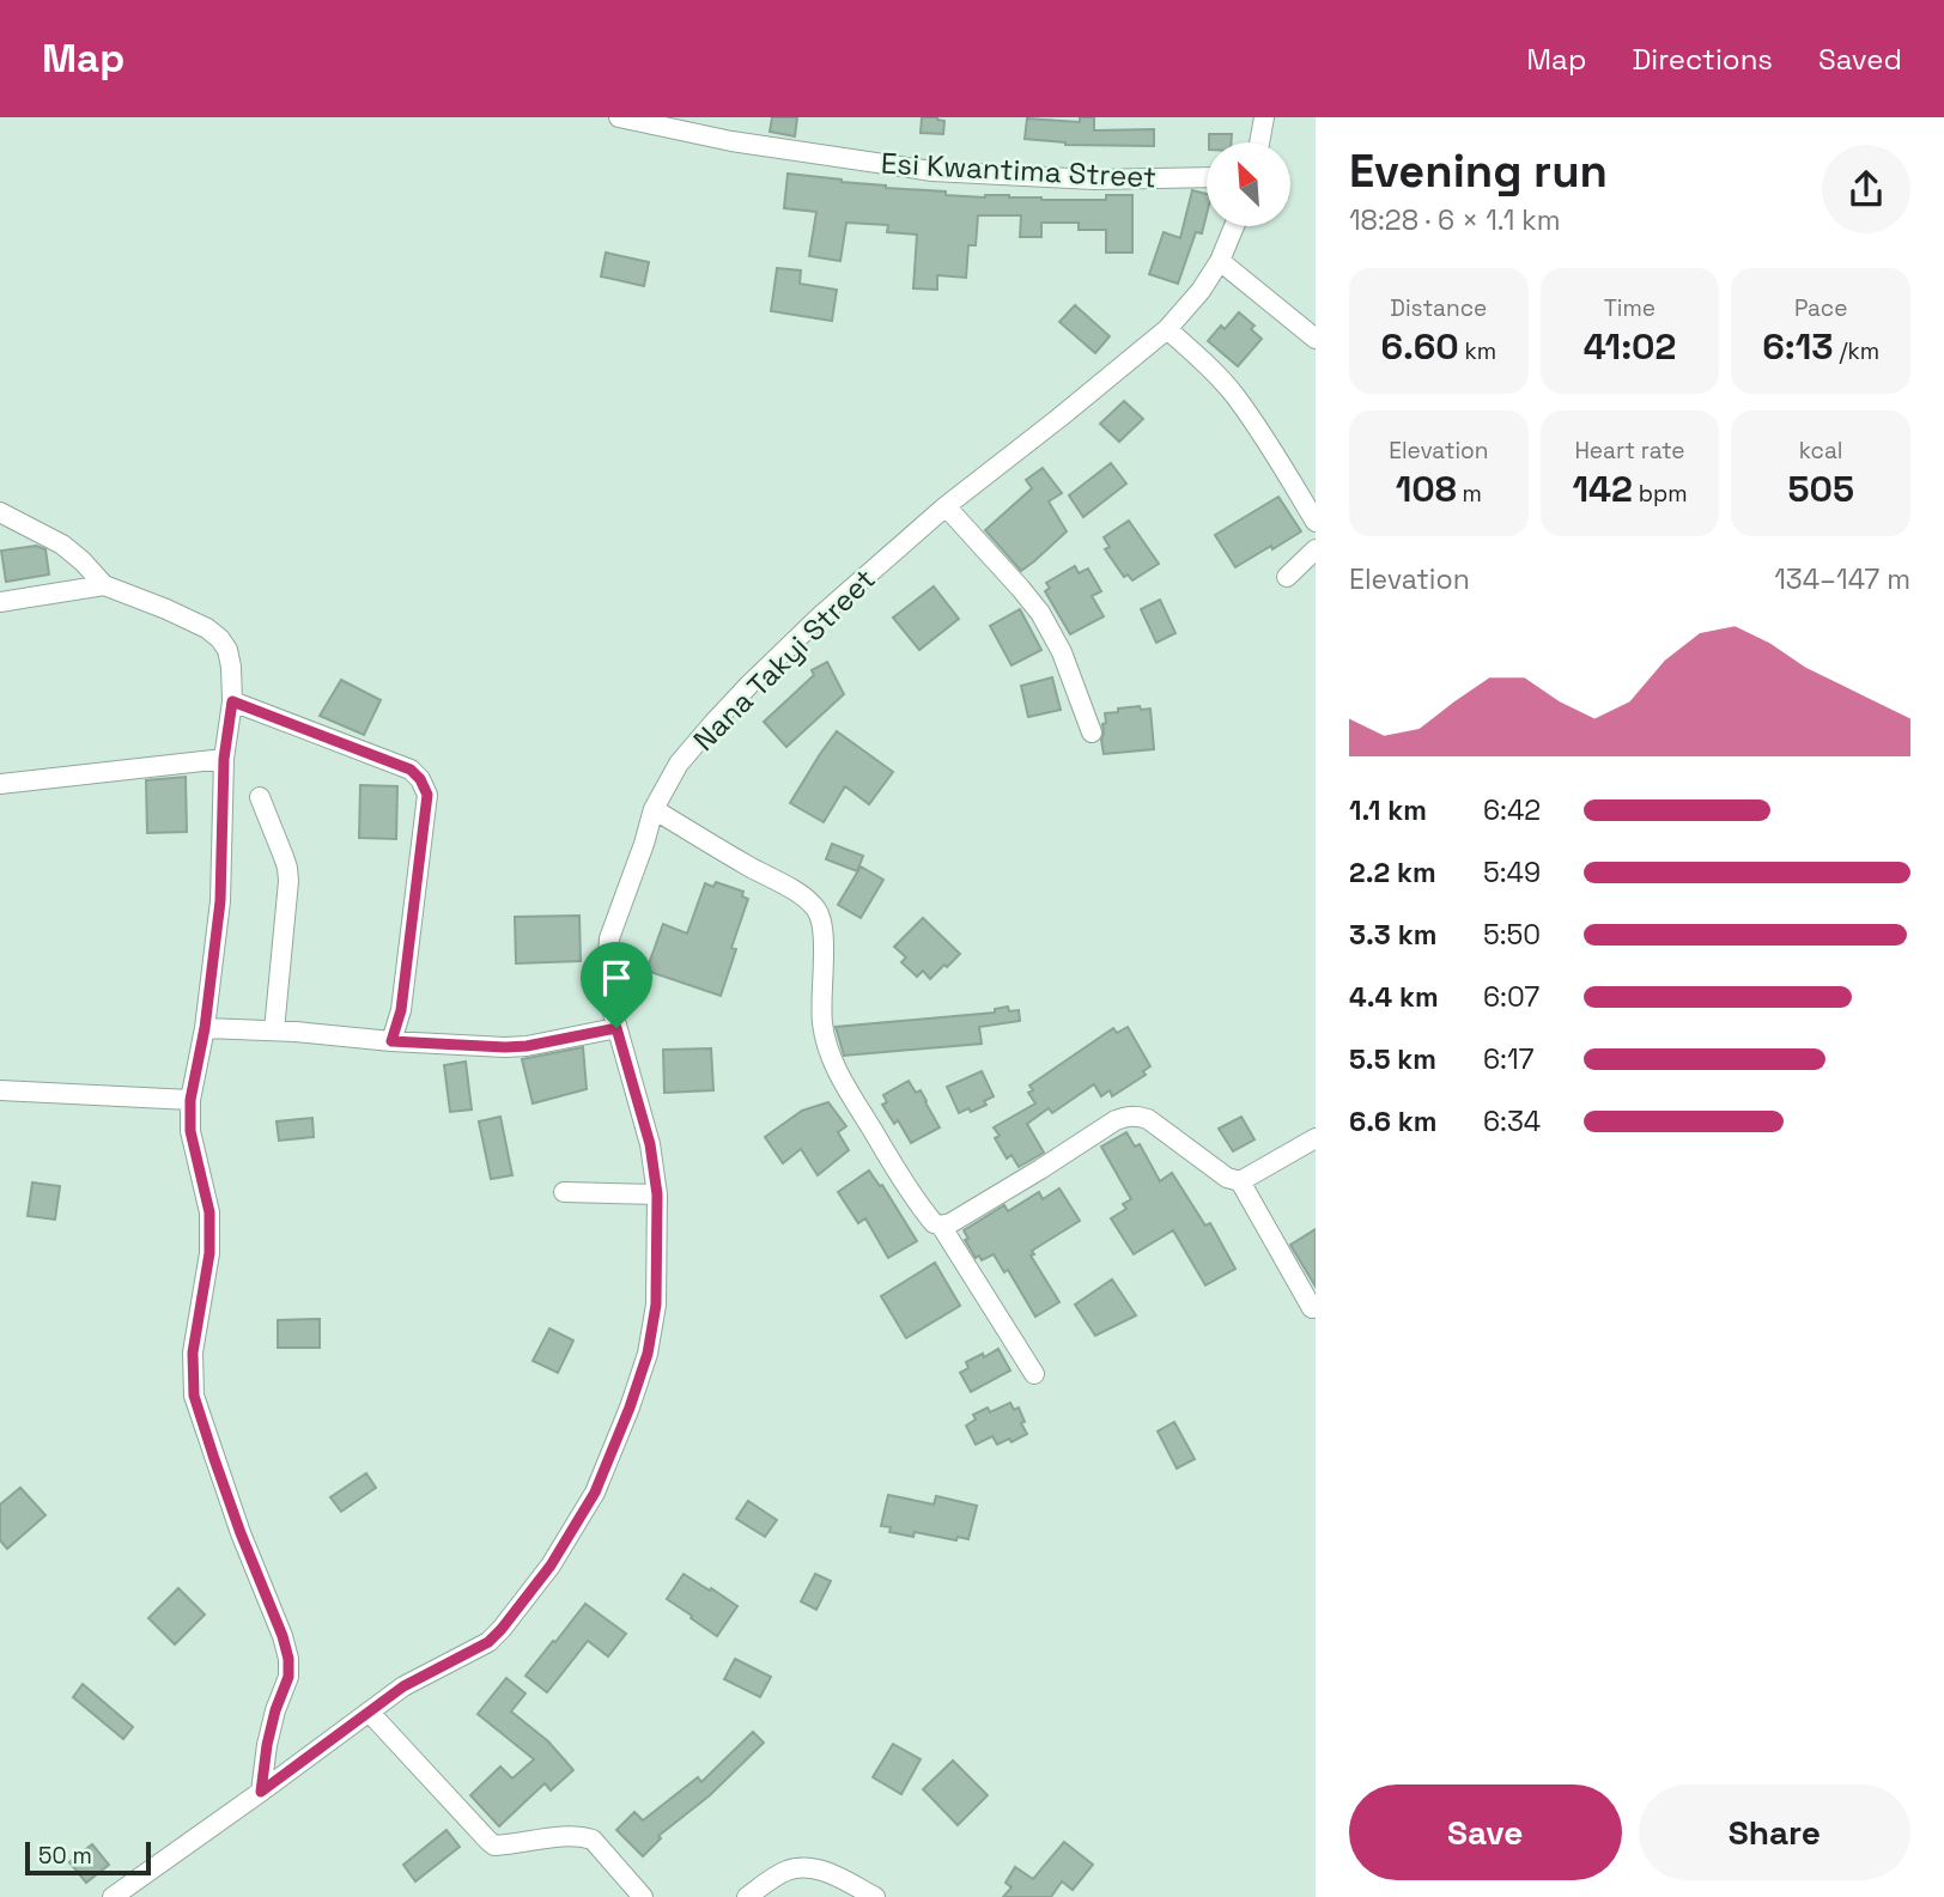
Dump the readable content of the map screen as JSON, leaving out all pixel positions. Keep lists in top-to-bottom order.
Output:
{
  "streets": {
    "street": ["Esi Kwantima Street", "Nana Takyi Street"]
  },
  "scale_bar": "50 m",
  "north": "top left",
  "page": {
    "header": "Map",
    "nav": ["Map", "Directions", "Saved"],
    "heading": ["Evening run", "18:28 · 6 × 1.1 km"],
    "stats": [
      ["Distance", "6.60 km"],
      ["Time", "41:02"],
      ["Pace", "6:13 /km"],
      ["Elevation", "108 m"],
      ["Heart rate", "142 bpm"],
      ["kcal", "505"]
    ],
    "chart": ["Elevation", "134–147 m"],
    "list": [
      {
        "name": "1.1 km",
        "note": "6:42"
      },
      {
        "name": "2.2 km",
        "note": "5:49"
      },
      {
        "name": "3.3 km",
        "note": "5:50"
      },
      {
        "name": "4.4 km",
        "note": "6:07"
      },
      {
        "name": "5.5 km",
        "note": "6:17"
      },
      {
        "name": "6.6 km",
        "note": "6:34"
      }
    ],
    "buttons": ["Save", "Share"],
    "scale": "50 m"
  }
}
